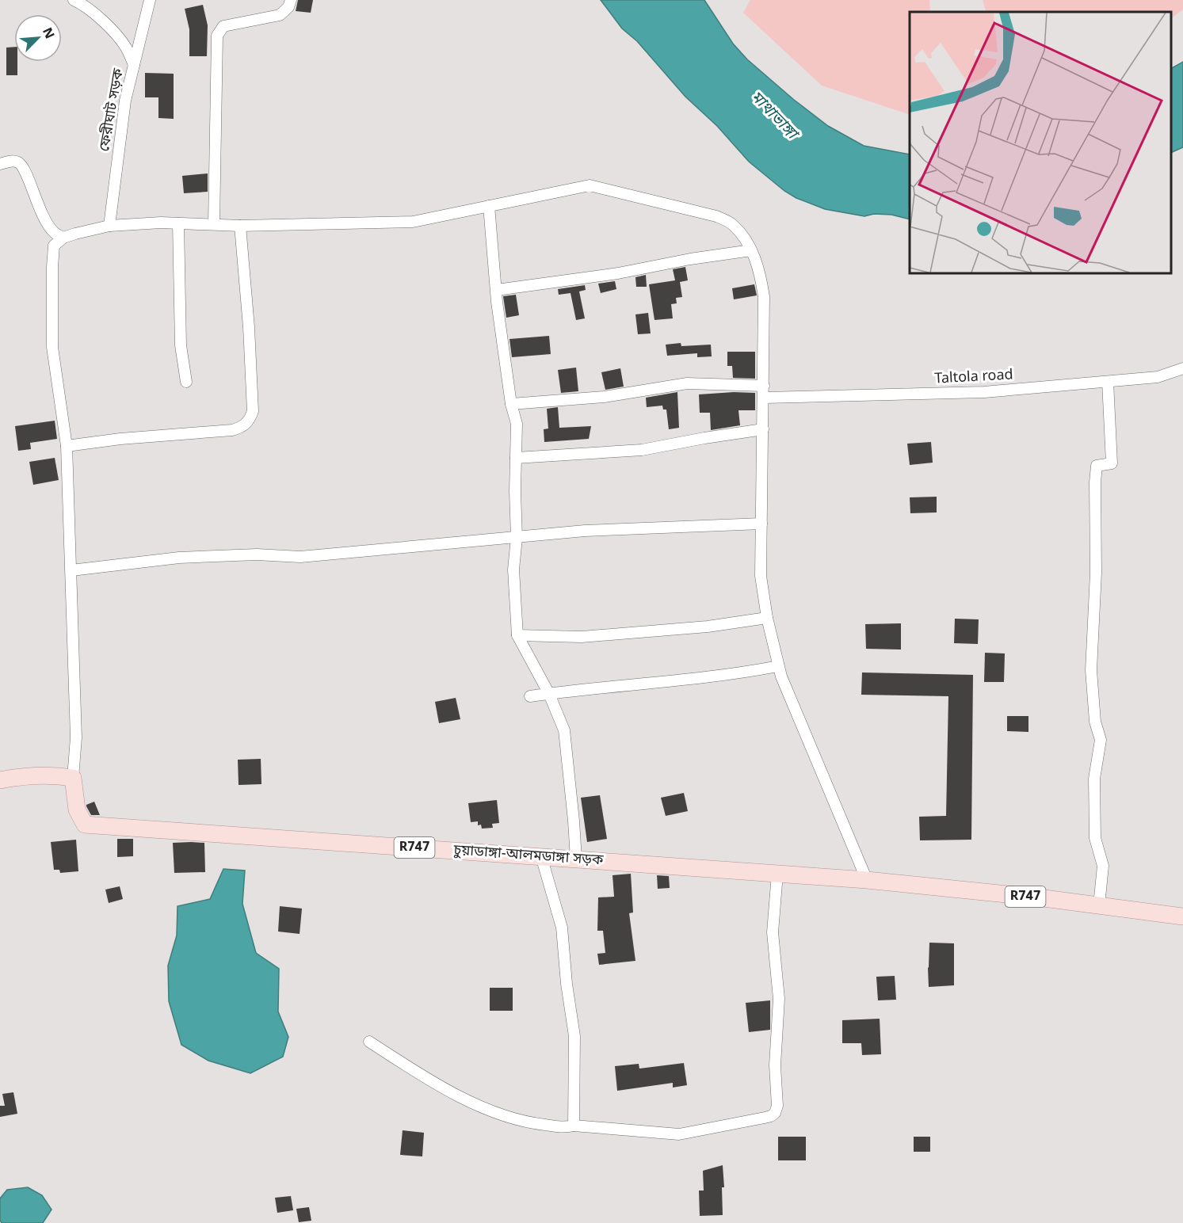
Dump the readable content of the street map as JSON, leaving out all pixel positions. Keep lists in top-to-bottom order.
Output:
{
  "streets": {
    "main road": ["R747", "চুয়াডাঙ্গা-আলমডাঙ্গা সড়ক"],
    "street": ["ফেরীঘাট সড়ক", "Taltola road"]
  },
  "crossings": [
    ["R747", "চুয়াডাঙ্গা-আলমডাঙ্গা সড়ক"]
  ],
  "water": ["মাথাভাঙ্গা"],
  "north": "top right"
}
